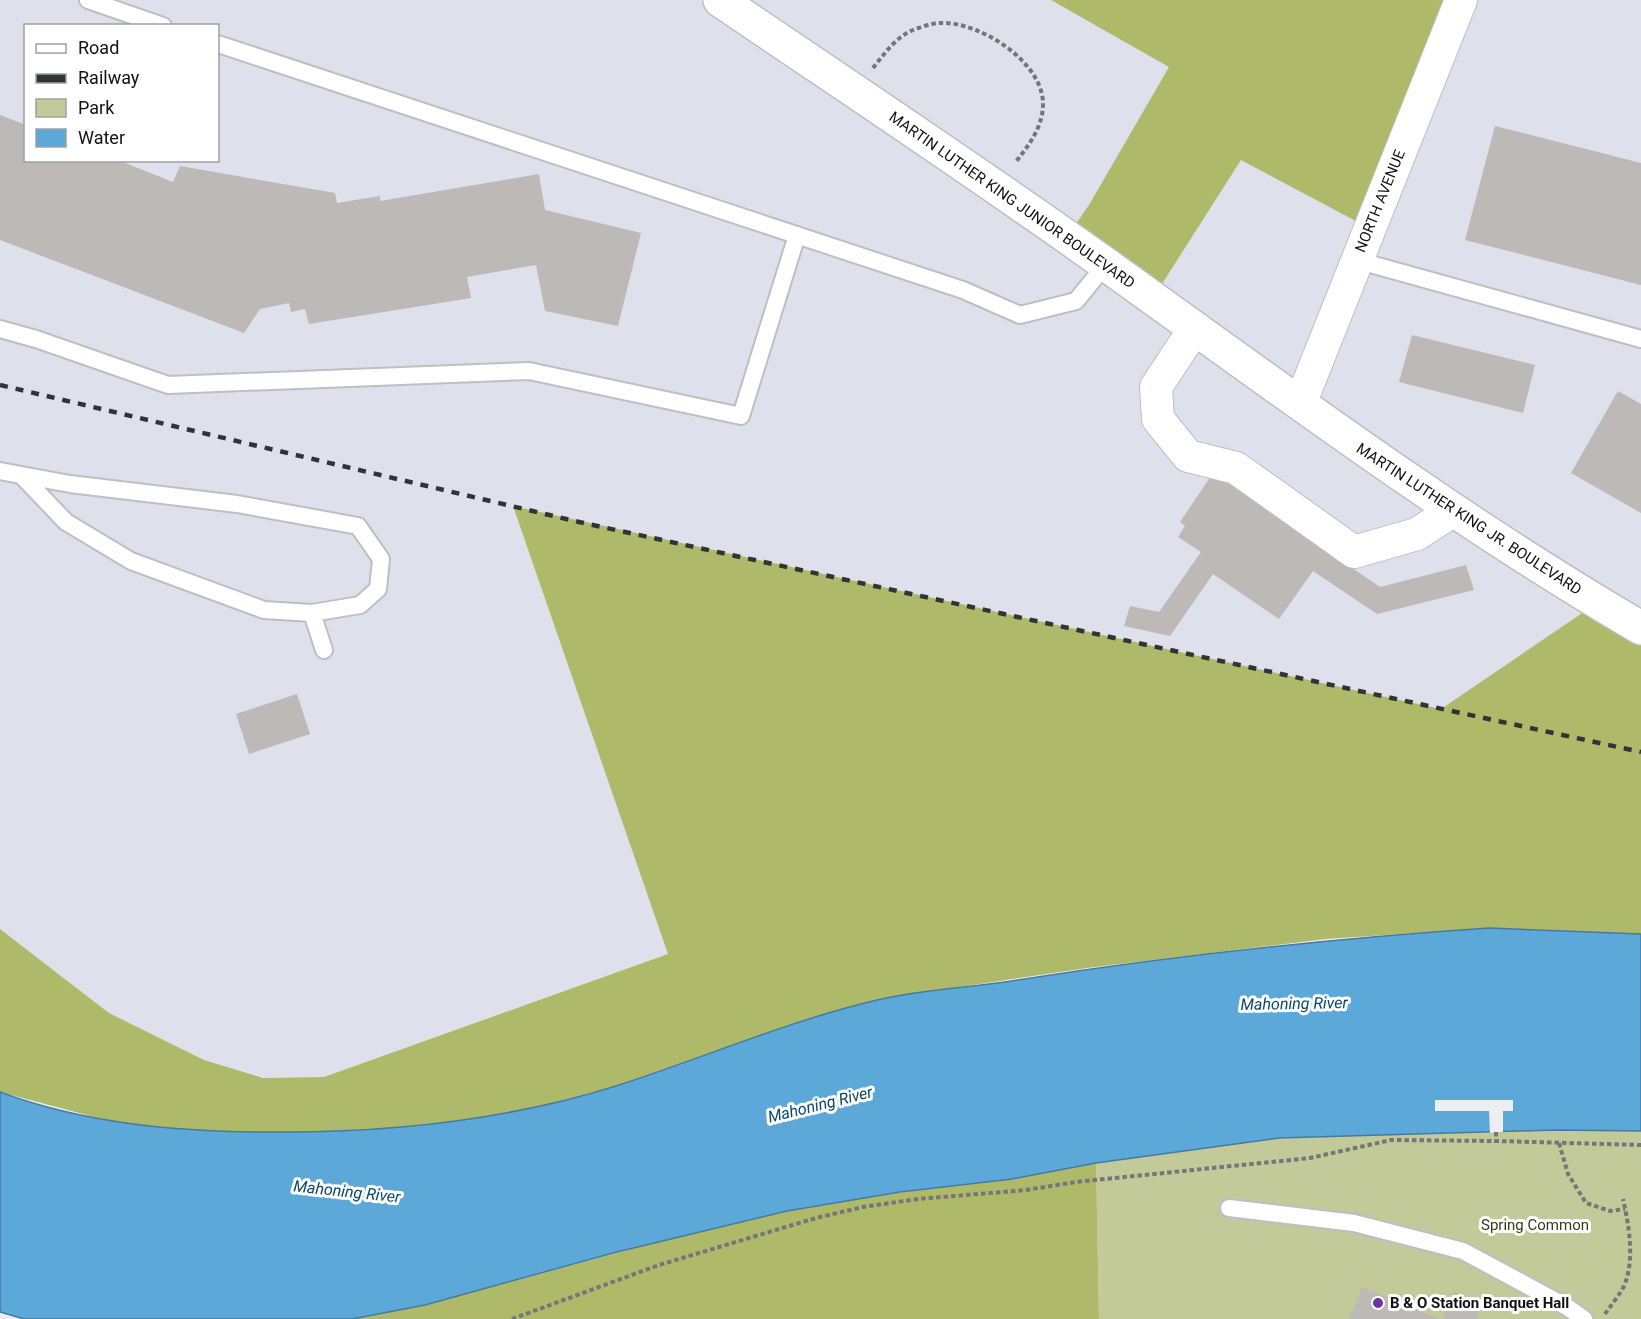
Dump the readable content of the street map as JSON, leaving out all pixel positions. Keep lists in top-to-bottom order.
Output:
{
  "streets": {
    "main road": ["MARTIN LUTHER KING JUNIOR BOULEVARD", "MARTIN LUTHER KING JR. BOULEVARD"],
    "street": ["NORTH AVENUE"]
  },
  "crossings": [
    ["MARTIN LUTHER KING JUNIOR BOULEVARD", "NORTH AVENUE"],
    ["MARTIN LUTHER KING JUNIOR BOULEVARD", "MARTIN LUTHER KING JR. BOULEVARD"],
    ["NORTH AVENUE", "MARTIN LUTHER KING JR. BOULEVARD"]
  ],
  "water": ["Mahoning River"],
  "parks": ["Spring Common"],
  "places": ["B & O Station Banquet Hall"],
  "legend": [
    "Road",
    "Railway",
    "Park",
    "Water"
  ]
}
